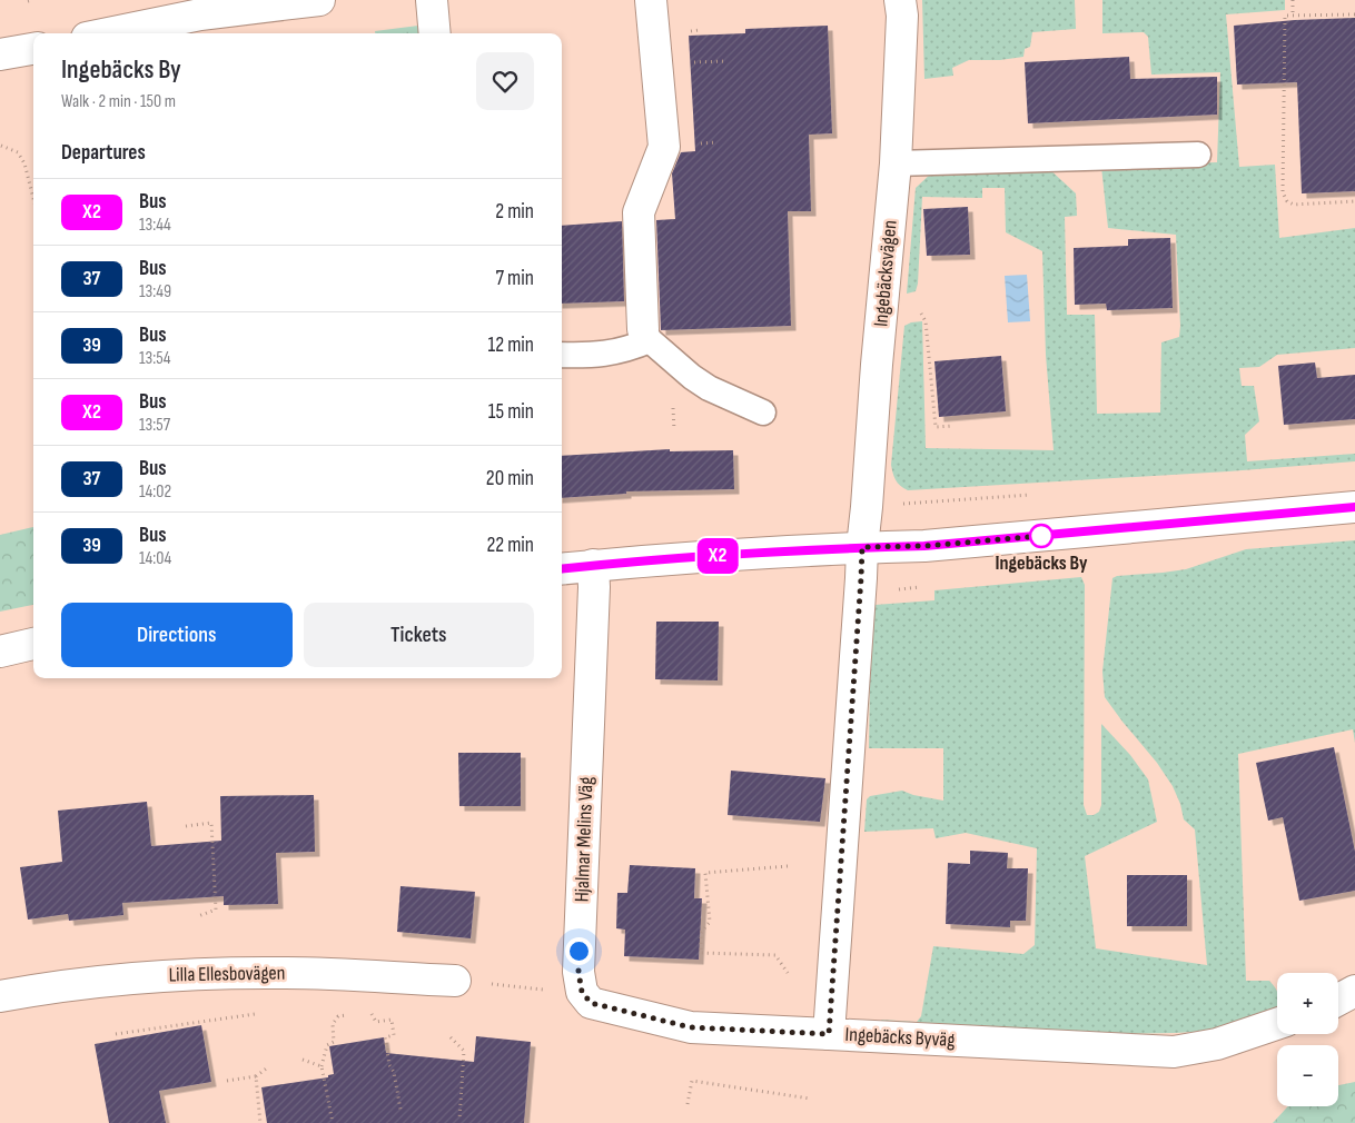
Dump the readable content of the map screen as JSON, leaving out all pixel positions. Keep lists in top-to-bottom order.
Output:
{
  "streets": {
    "street": [
      "Ingebäcksvägen",
      "Hjalmar Melins Väg",
      "Lilla Ellesbovägen",
      "Ingebäcks Byväg"
    ]
  },
  "crossings": [
    ["Ingebäcksvägen", "Ingebäcks Byväg"],
    ["Hjalmar Melins Väg", "Ingebäcks Byväg"]
  ],
  "places": ["Ingebäcks By"],
  "lines": ["bus line X2"],
  "page": {
    "on_map": "X2",
    "heading": [
      ["Ingebäcks By", "Walk · 2 min · 150 m"],
      "Departures"
    ],
    "list": [
      {
        "mark": "X2",
        "name": "Bus",
        "note": "13:44",
        "value": "2 min"
      },
      {
        "mark": "37",
        "name": "Bus",
        "note": "13:49",
        "value": "7 min"
      },
      {
        "mark": "39",
        "name": "Bus",
        "note": "13:54",
        "value": "12 min"
      },
      {
        "mark": "X2",
        "name": "Bus",
        "note": "13:57",
        "value": "15 min"
      },
      {
        "mark": "37",
        "name": "Bus",
        "note": "14:02",
        "value": "20 min"
      },
      {
        "mark": "39",
        "name": "Bus",
        "note": "14:04",
        "value": "22 min"
      }
    ],
    "buttons": ["Directions", "Tickets"],
    "map_buttons": ["+", "−"]
  }
}
